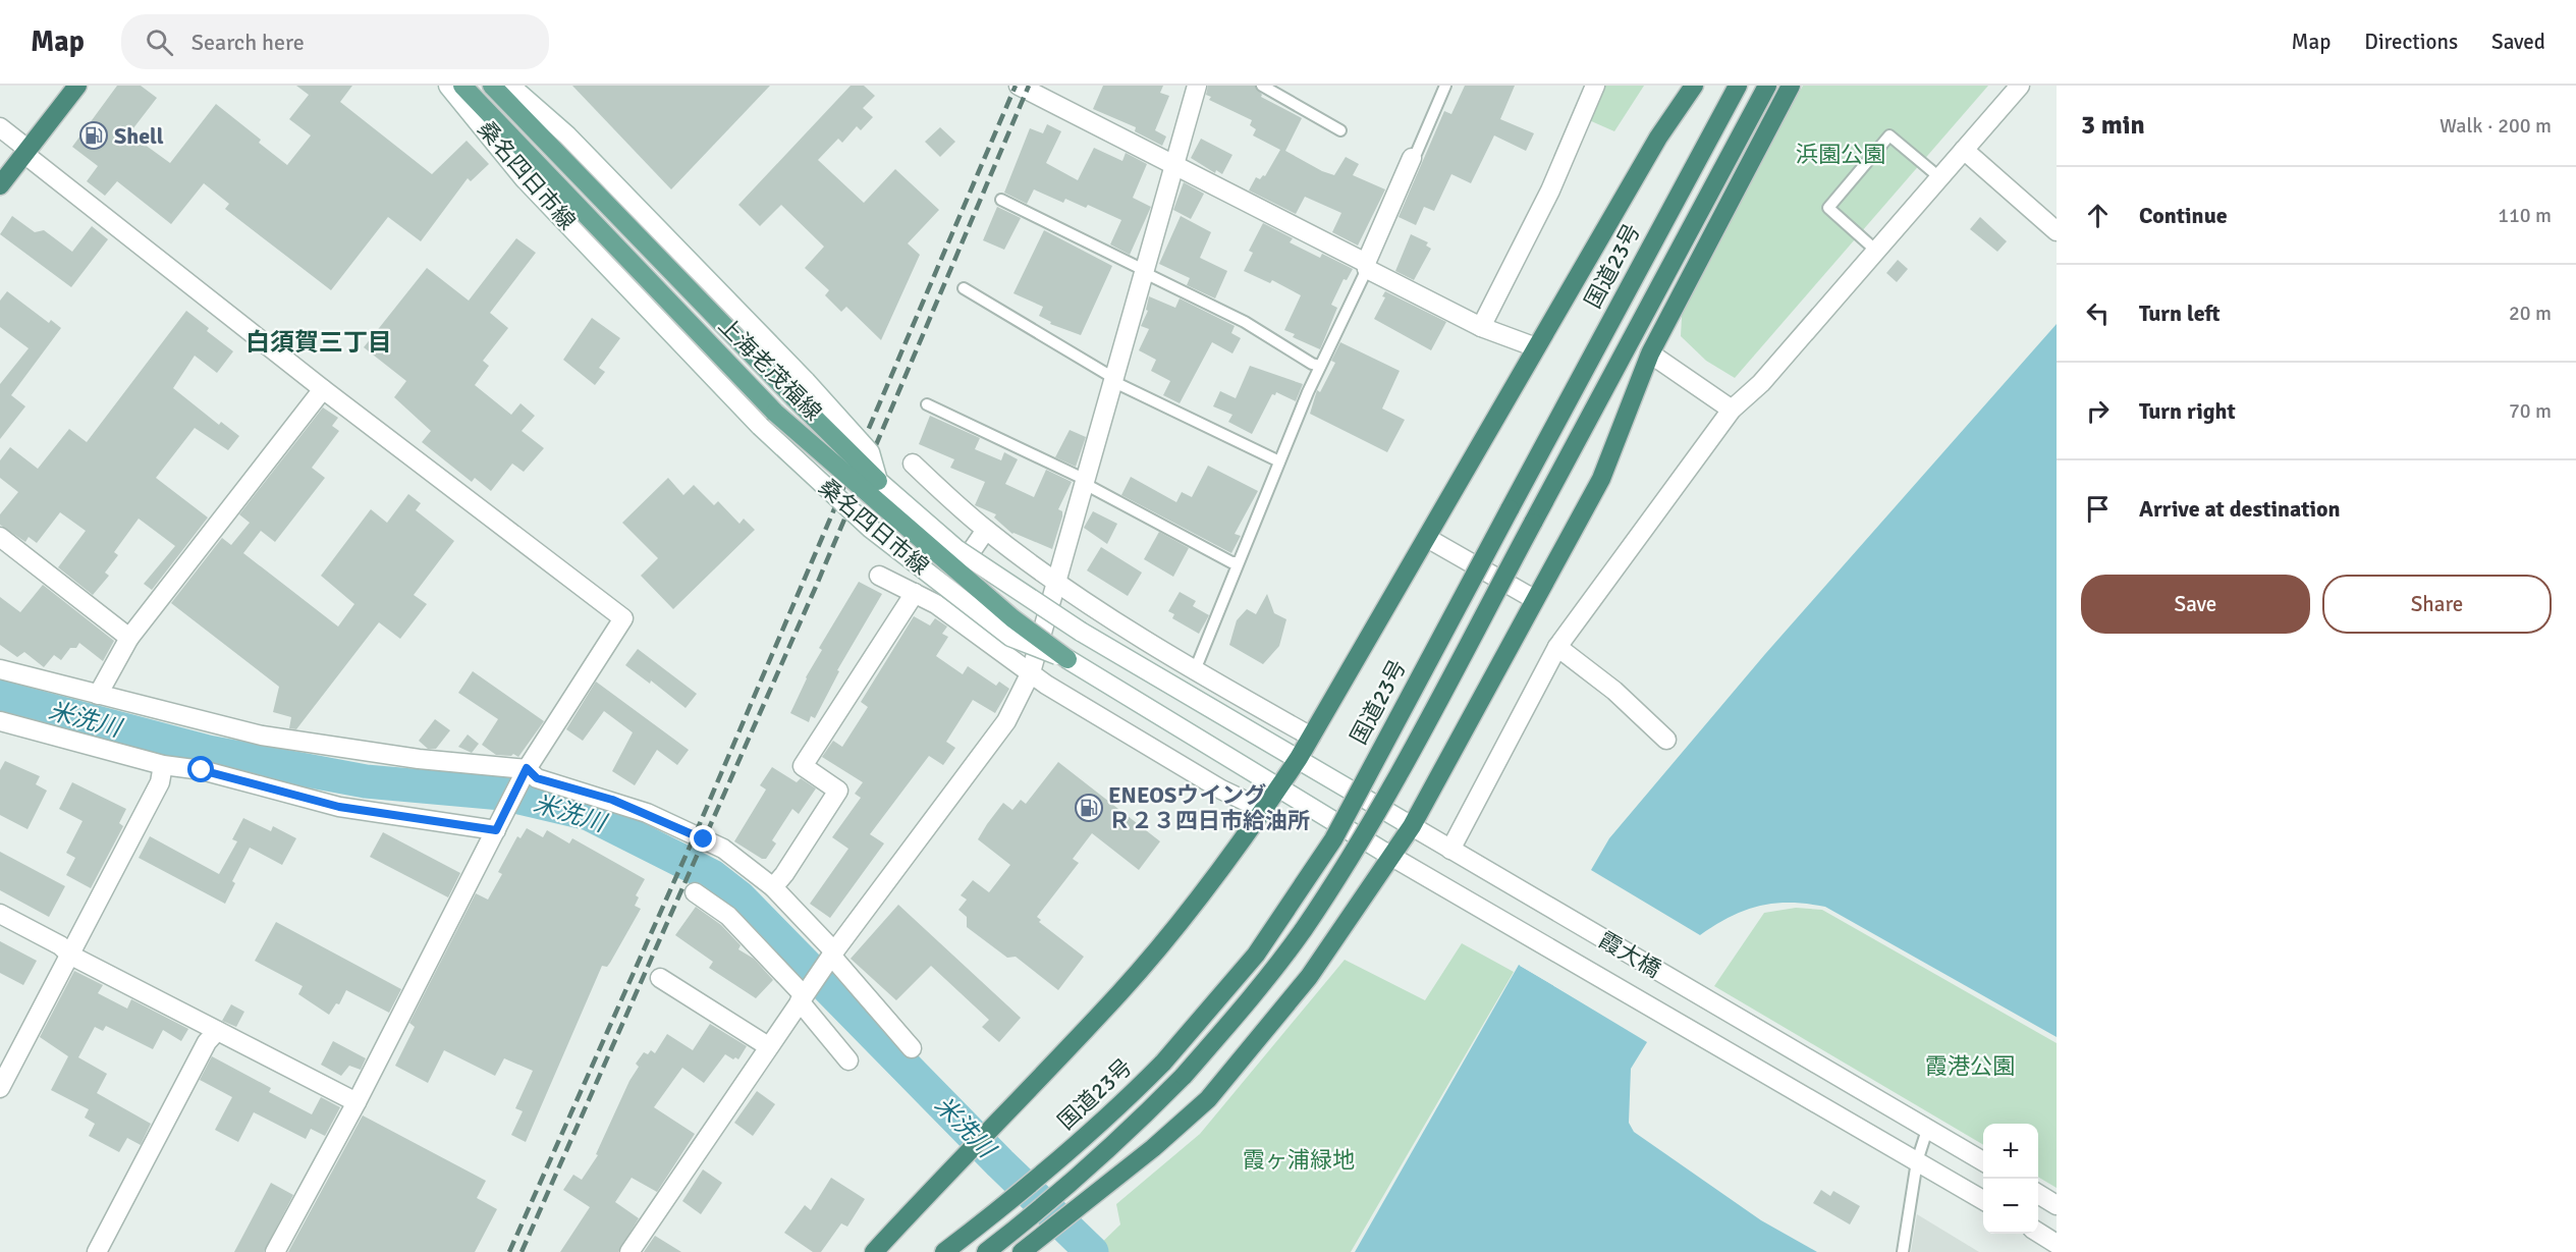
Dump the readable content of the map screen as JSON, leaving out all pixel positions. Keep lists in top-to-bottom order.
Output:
{
  "streets": {
    "highway": ["国道23号"],
    "main road": ["上海老茂福線"],
    "street": ["桑名四日市線", "霞大橋"]
  },
  "crossings": [
    ["桑名四日市線", "上海老茂福線"],
    ["桑名四日市線", "霞大橋"]
  ],
  "districts": ["白須賀三丁目"],
  "water": ["米洗川"],
  "parks": ["浜園公園", "霞港公園", "霞ヶ浦緑地"],
  "places": {
    "fuel station": ["Shell", "ENEOSウイング Ｒ２３四日市給油所"]
  },
  "page": {
    "header": "Map",
    "search": "Search here",
    "nav": ["Map", "Directions", "Saved"],
    "heading": ["3 min", "Walk · 200 m"],
    "list": [
      ["Continue", "110 m"],
      ["Turn left", "20 m"],
      ["Turn right", "70 m"],
      "Arrive at destination"
    ],
    "buttons": ["Save", "Share"],
    "map_buttons": ["+", "−"]
  }
}
